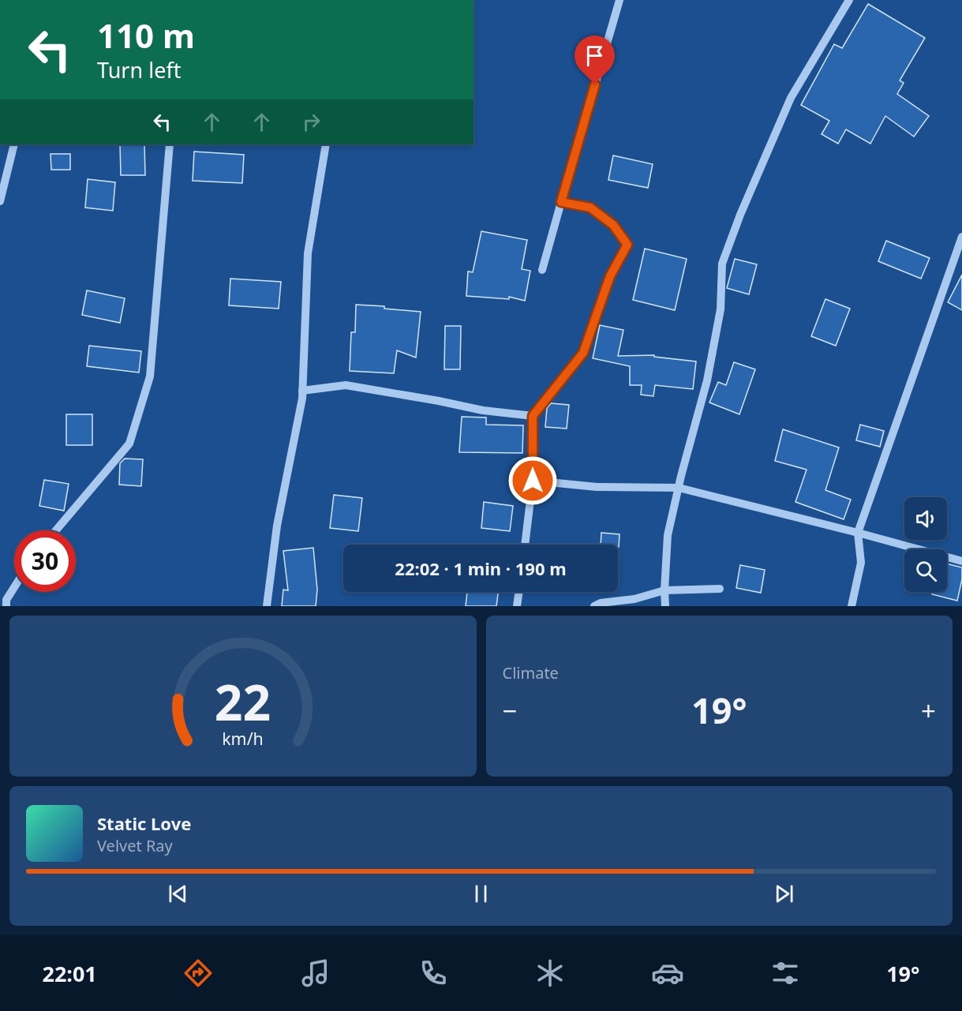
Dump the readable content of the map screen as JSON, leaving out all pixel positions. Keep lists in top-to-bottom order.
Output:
{
  "page": {
    "turn": ["110 m", "Turn left"],
    "limit": "30",
    "trip": "22:02 · 1 min · 190 m",
    "tile": "Climate",
    "heat": ["−", "19°", "+"],
    "song": ["Static Love", "Velvet Ray"],
    "tabs": ["22:01", "19°"],
    "gauge": ["22", "km/h"]
  }
}
